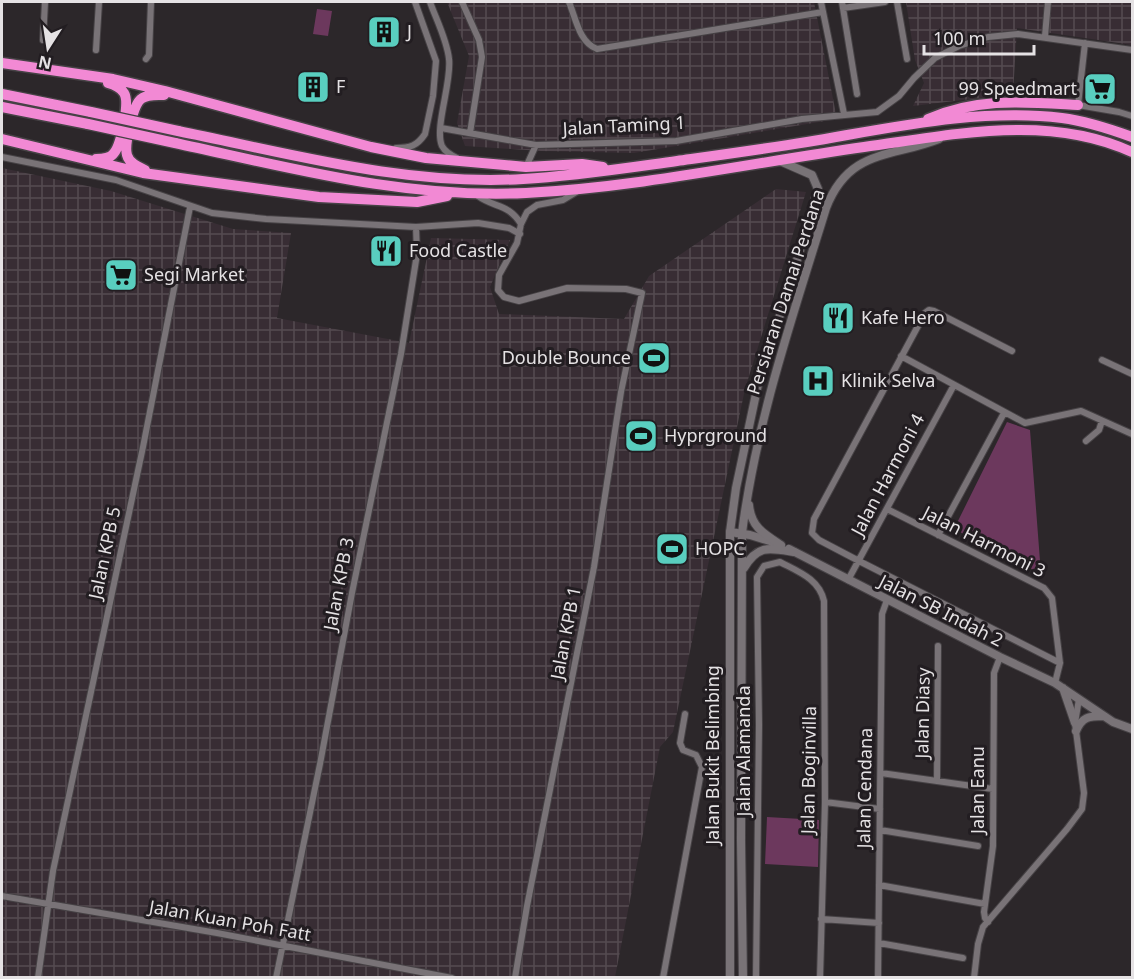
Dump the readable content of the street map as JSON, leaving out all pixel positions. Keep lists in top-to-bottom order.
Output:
{
  "streets": {
    "main road": ["Persiaran Damai Perdana", "Jalan Bukit Belimbing"],
    "street": [
      "Jalan Taming 1",
      "Jalan Harmoni 4",
      "Jalan Harmoni 3",
      "Jalan KPB 5",
      "Jalan KPB 3",
      "Jalan SB Indah 2",
      "Jalan KPB 1",
      "Jalan Diasy",
      "Jalan Alamanda",
      "Jalan Boginvilla",
      "Jalan Cendana",
      "Jalan Eanu",
      "Jalan Kuan Poh Fatt"
    ]
  },
  "crossings": [
    ["Persiaran Damai Perdana", "Jalan SB Indah 2"],
    ["Persiaran Damai Perdana", "Jalan Bukit Belimbing"],
    ["Jalan Harmoni 4", "Jalan Harmoni 3"],
    ["Jalan Harmoni 4", "Jalan SB Indah 2"],
    ["Jalan Harmoni 3", "Jalan SB Indah 2"],
    ["Jalan KPB 5", "Jalan Kuan Poh Fatt"],
    ["Jalan KPB 3", "Jalan Kuan Poh Fatt"],
    ["Jalan SB Indah 2", "Jalan Bukit Belimbing"],
    ["Jalan SB Indah 2", "Jalan Cendana"],
    ["Jalan SB Indah 2", "Jalan Eanu"],
    ["Jalan Alamanda", "Jalan Boginvilla"]
  ],
  "places": {
    "building": ["J", "F"],
    "supermarket": ["99 Speedmart", "Segi Market"],
    "restaurant": ["Food Castle", "Kafe Hero"],
    "sports": ["Double Bounce", "Hyprground", "HOPC"],
    "hospital": ["Klinik Selva"]
  },
  "scale_bar": "100 m",
  "north": "bottom"
}
